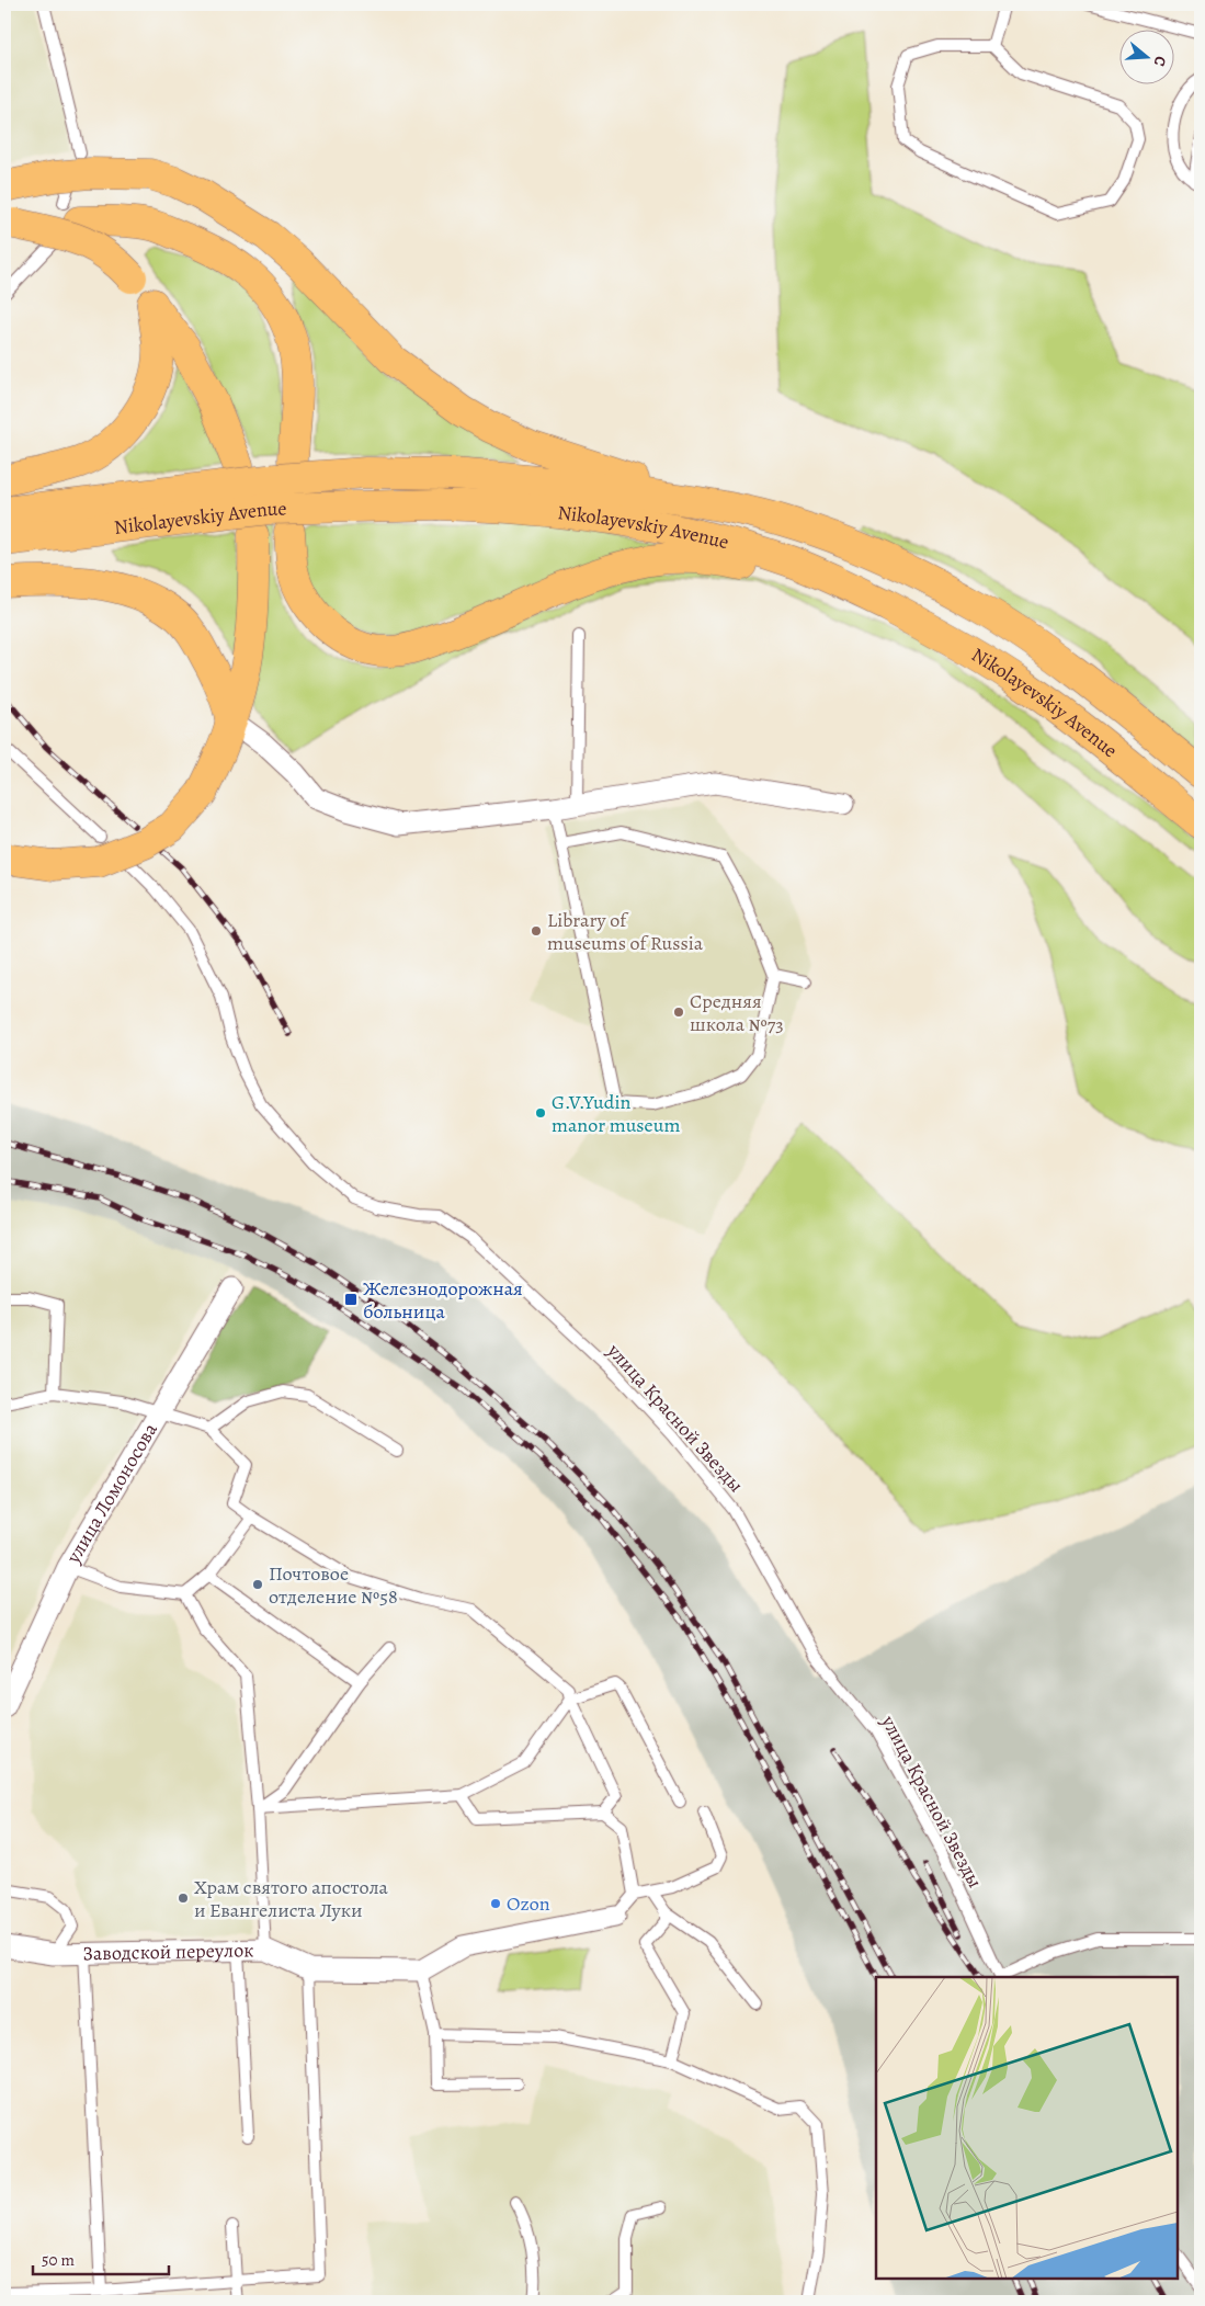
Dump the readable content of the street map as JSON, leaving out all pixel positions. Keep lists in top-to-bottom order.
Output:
{
  "streets": {
    "main road": ["Nikolayevskiy Avenue"],
    "street": ["улица Ломоносова", "Заводской переулок"],
    "lane": ["улица Красной Звезды"]
  },
  "places": {
    "other": [
      "Library of museums of Russia",
      "Средняя школа №73",
      "G.V.Yudin manor museum",
      "Почтовое отделение №58",
      "Храм святого апостола и Евангелиста Луки",
      "Ozon"
    ],
    "transit": ["Железнодорожная больница"]
  },
  "scale_bar": "50 m",
  "north": "right"
}
